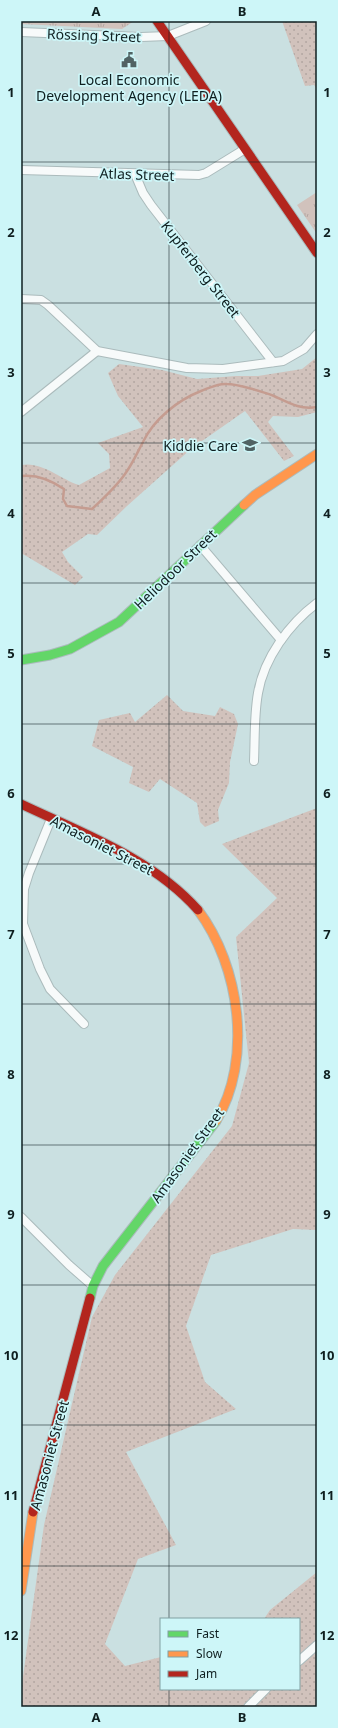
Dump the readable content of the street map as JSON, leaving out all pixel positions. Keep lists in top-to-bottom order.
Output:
{
  "streets": {
    "street": [
      "Rössing Street",
      "Atlas Street",
      "Kupferberg Street",
      "Heliodoor Street",
      "Amasoniet Street"
    ]
  },
  "crossings": [
    ["Atlas Street", "Kupferberg Street"]
  ],
  "places": {
    "public building": ["Local Economic Development Agency (LEDA)"],
    "school or university": ["Kiddie Care"]
  },
  "legend": ["Fast", "Slow", "Jam"],
  "grid": {
    "columns": ["A", "B"],
    "rows": [
      "1",
      "2",
      "3",
      "4",
      "5",
      "6",
      "7",
      "8",
      "9",
      "10",
      "11",
      "12"
    ]
  }
}
